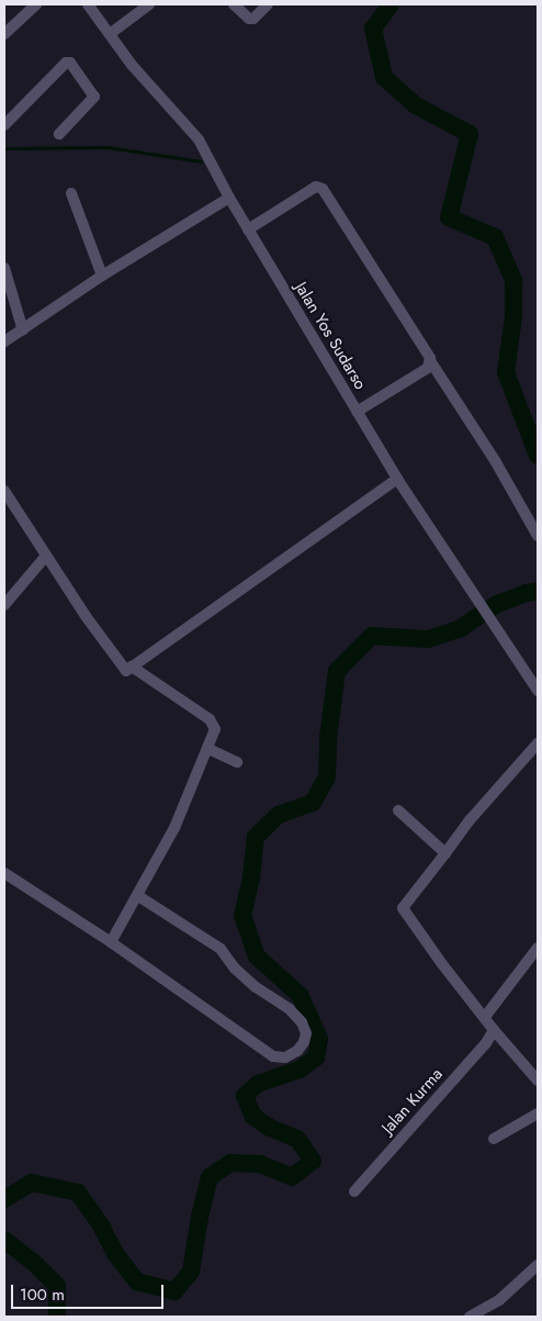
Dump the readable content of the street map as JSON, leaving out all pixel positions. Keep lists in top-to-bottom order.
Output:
{
  "streets": {
    "street": ["Jalan Yos Sudarso", "Jalan Kurma"]
  },
  "scale_bar": "100 m"
}
